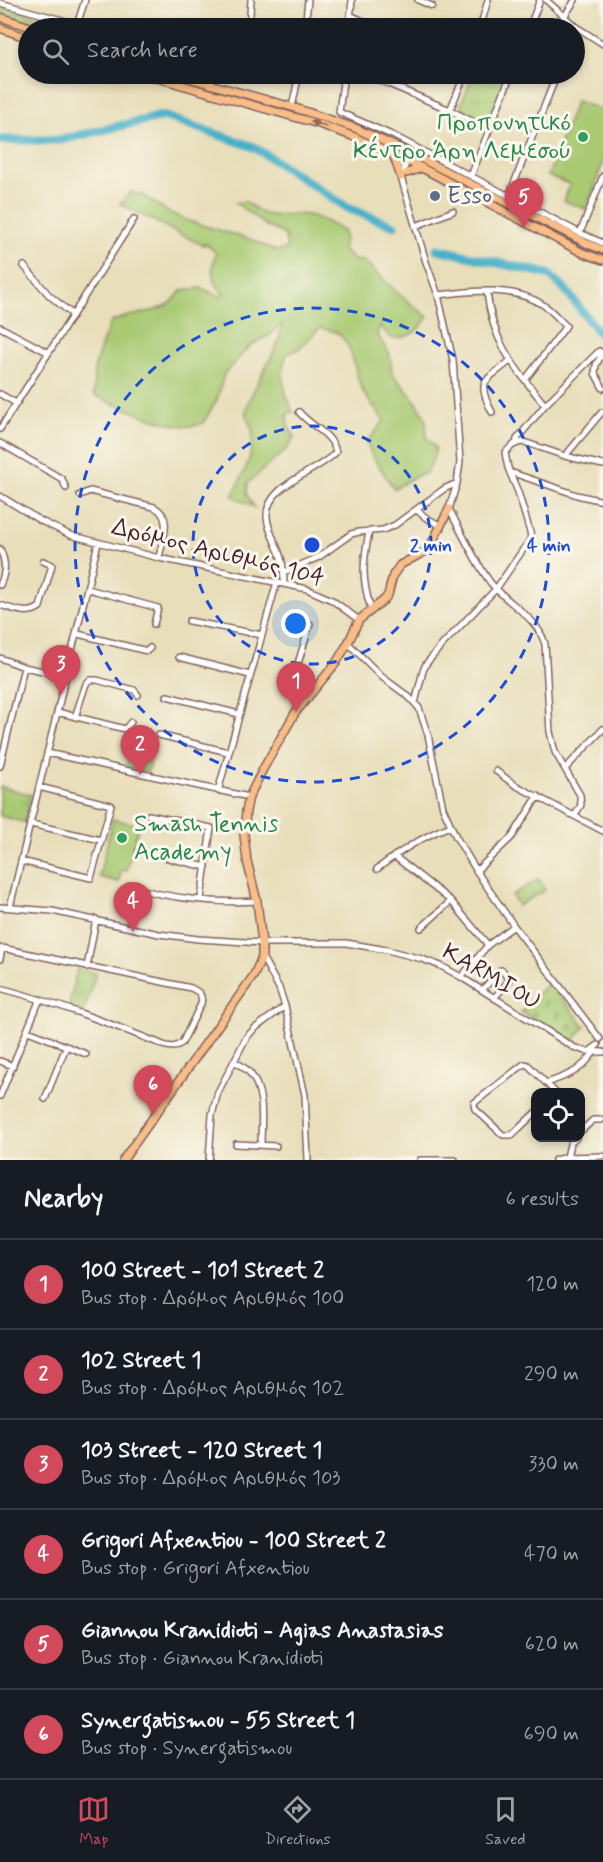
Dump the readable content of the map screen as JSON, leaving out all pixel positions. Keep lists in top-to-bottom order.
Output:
{
  "streets": {
    "street": ["Δρόμος Αριθμός 104", "KARMIOU"]
  },
  "places": ["Προπονητικό Κέντρο Άρη Λεμεσού", "Esso", "Smash Tennis Academy"],
  "page": {
    "search": "Search here",
    "pins": [
      "5",
      "3",
      "1",
      "2",
      "4",
      "6"
    ],
    "heading": ["Nearby", "6 results"],
    "list": [
      {
        "mark": "1",
        "name": "100 Street - 101 Street 2",
        "note": "Bus stop · Δρόμος Αριθμός 100",
        "value": "120 m"
      },
      {
        "mark": "2",
        "name": "102 Street 1",
        "note": "Bus stop · Δρόμος Αριθμός 102",
        "value": "290 m"
      },
      {
        "mark": "3",
        "name": "103 Street - 120 Street 1",
        "note": "Bus stop · Δρόμος Αριθμός 103",
        "value": "330 m"
      },
      {
        "mark": "4",
        "name": "Grigori Afxentiou - 100 Street 2",
        "note": "Bus stop · Grigori Afxentiou",
        "value": "470 m"
      },
      {
        "mark": "5",
        "name": "Giannou Kranidioti - Agias Anastasias",
        "note": "Bus stop · Giannou Kranidioti",
        "value": "620 m"
      },
      {
        "mark": "6",
        "name": "Synergatismou - 55 Street 1",
        "note": "Bus stop · Synergatismou",
        "value": "690 m"
      }
    ],
    "nav": ["Map", "Directions", "Saved"]
  },
  "rings": ["2 min", "4 min"]
}
